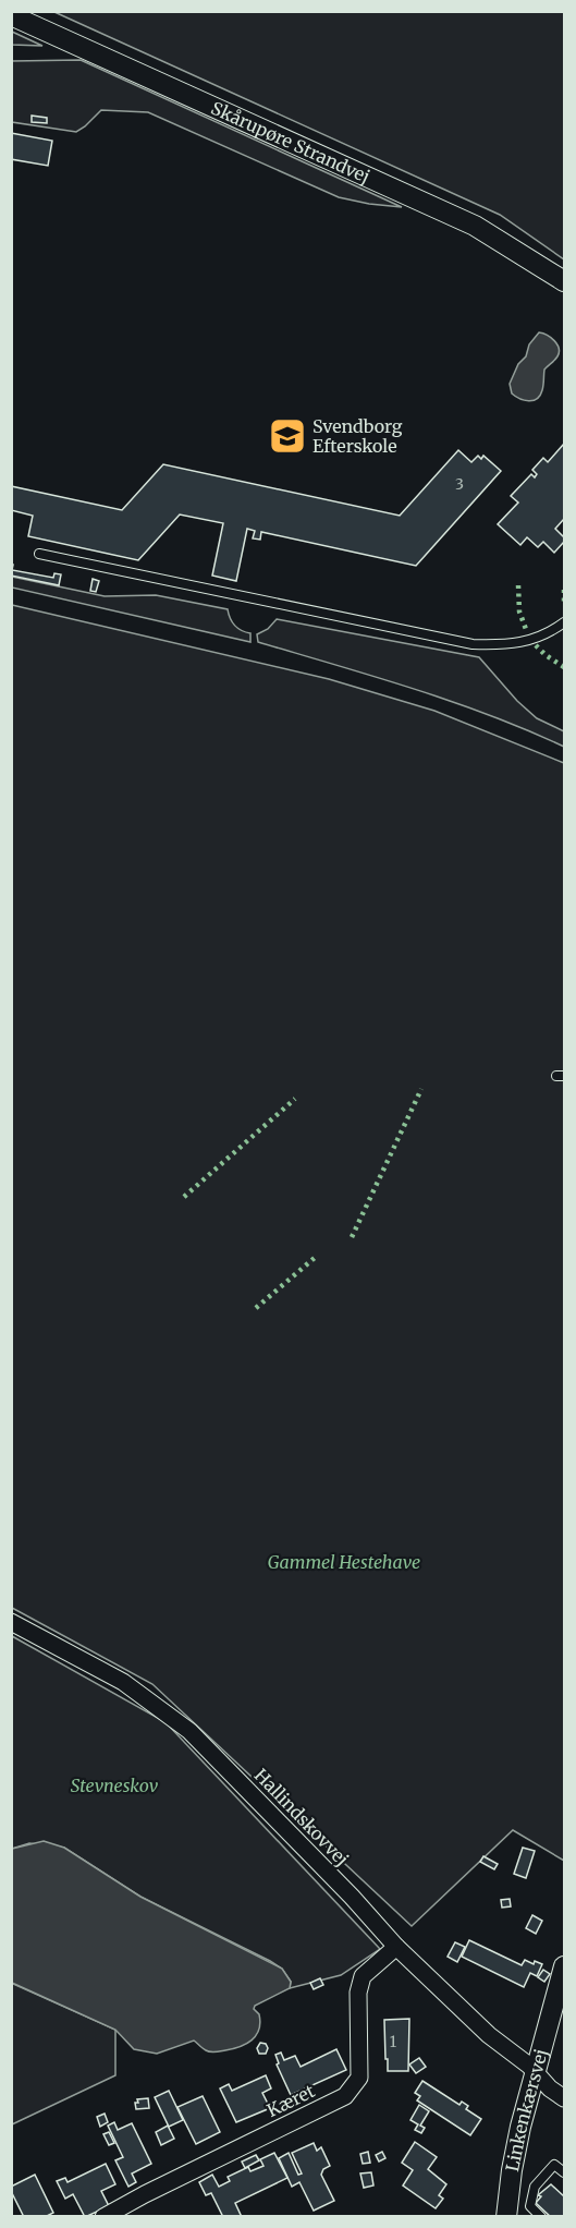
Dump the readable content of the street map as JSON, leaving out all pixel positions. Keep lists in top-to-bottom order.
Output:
{
  "streets": {
    "street": [
      "Skårupøre Strandvej",
      "Hallindskovvej",
      "Kæret",
      "Linkenkærsvej"
    ]
  },
  "crossings": [
    ["Hallindskovvej", "Kæret"],
    ["Hallindskovvej", "Linkenkærsvej"]
  ],
  "parks": ["Gammel Hestehave", "Stevneskov"],
  "places": {
    "school or university": ["Svendborg Efterskole"]
  },
  "house_numbers": ["3", "1"]
}
